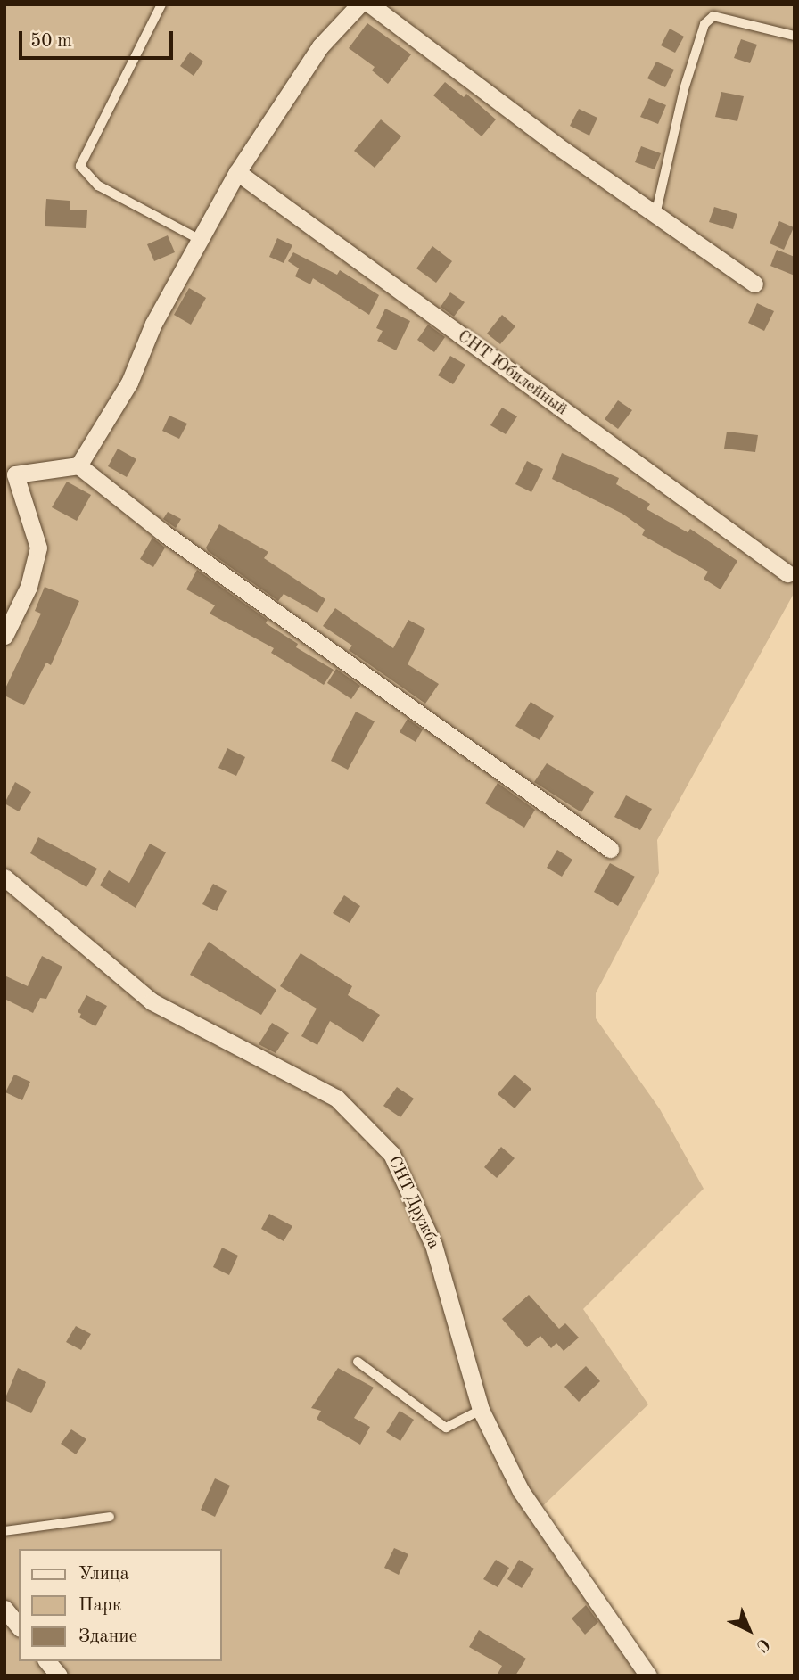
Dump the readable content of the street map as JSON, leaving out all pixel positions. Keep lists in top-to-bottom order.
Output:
{
  "streets": {
    "street": ["СНТ Юбилейный", "СНТ Дружба"]
  },
  "legend": ["Улица", "Парк", "Здание"],
  "scale_bar": "50 m",
  "north": "bottom right"
}
